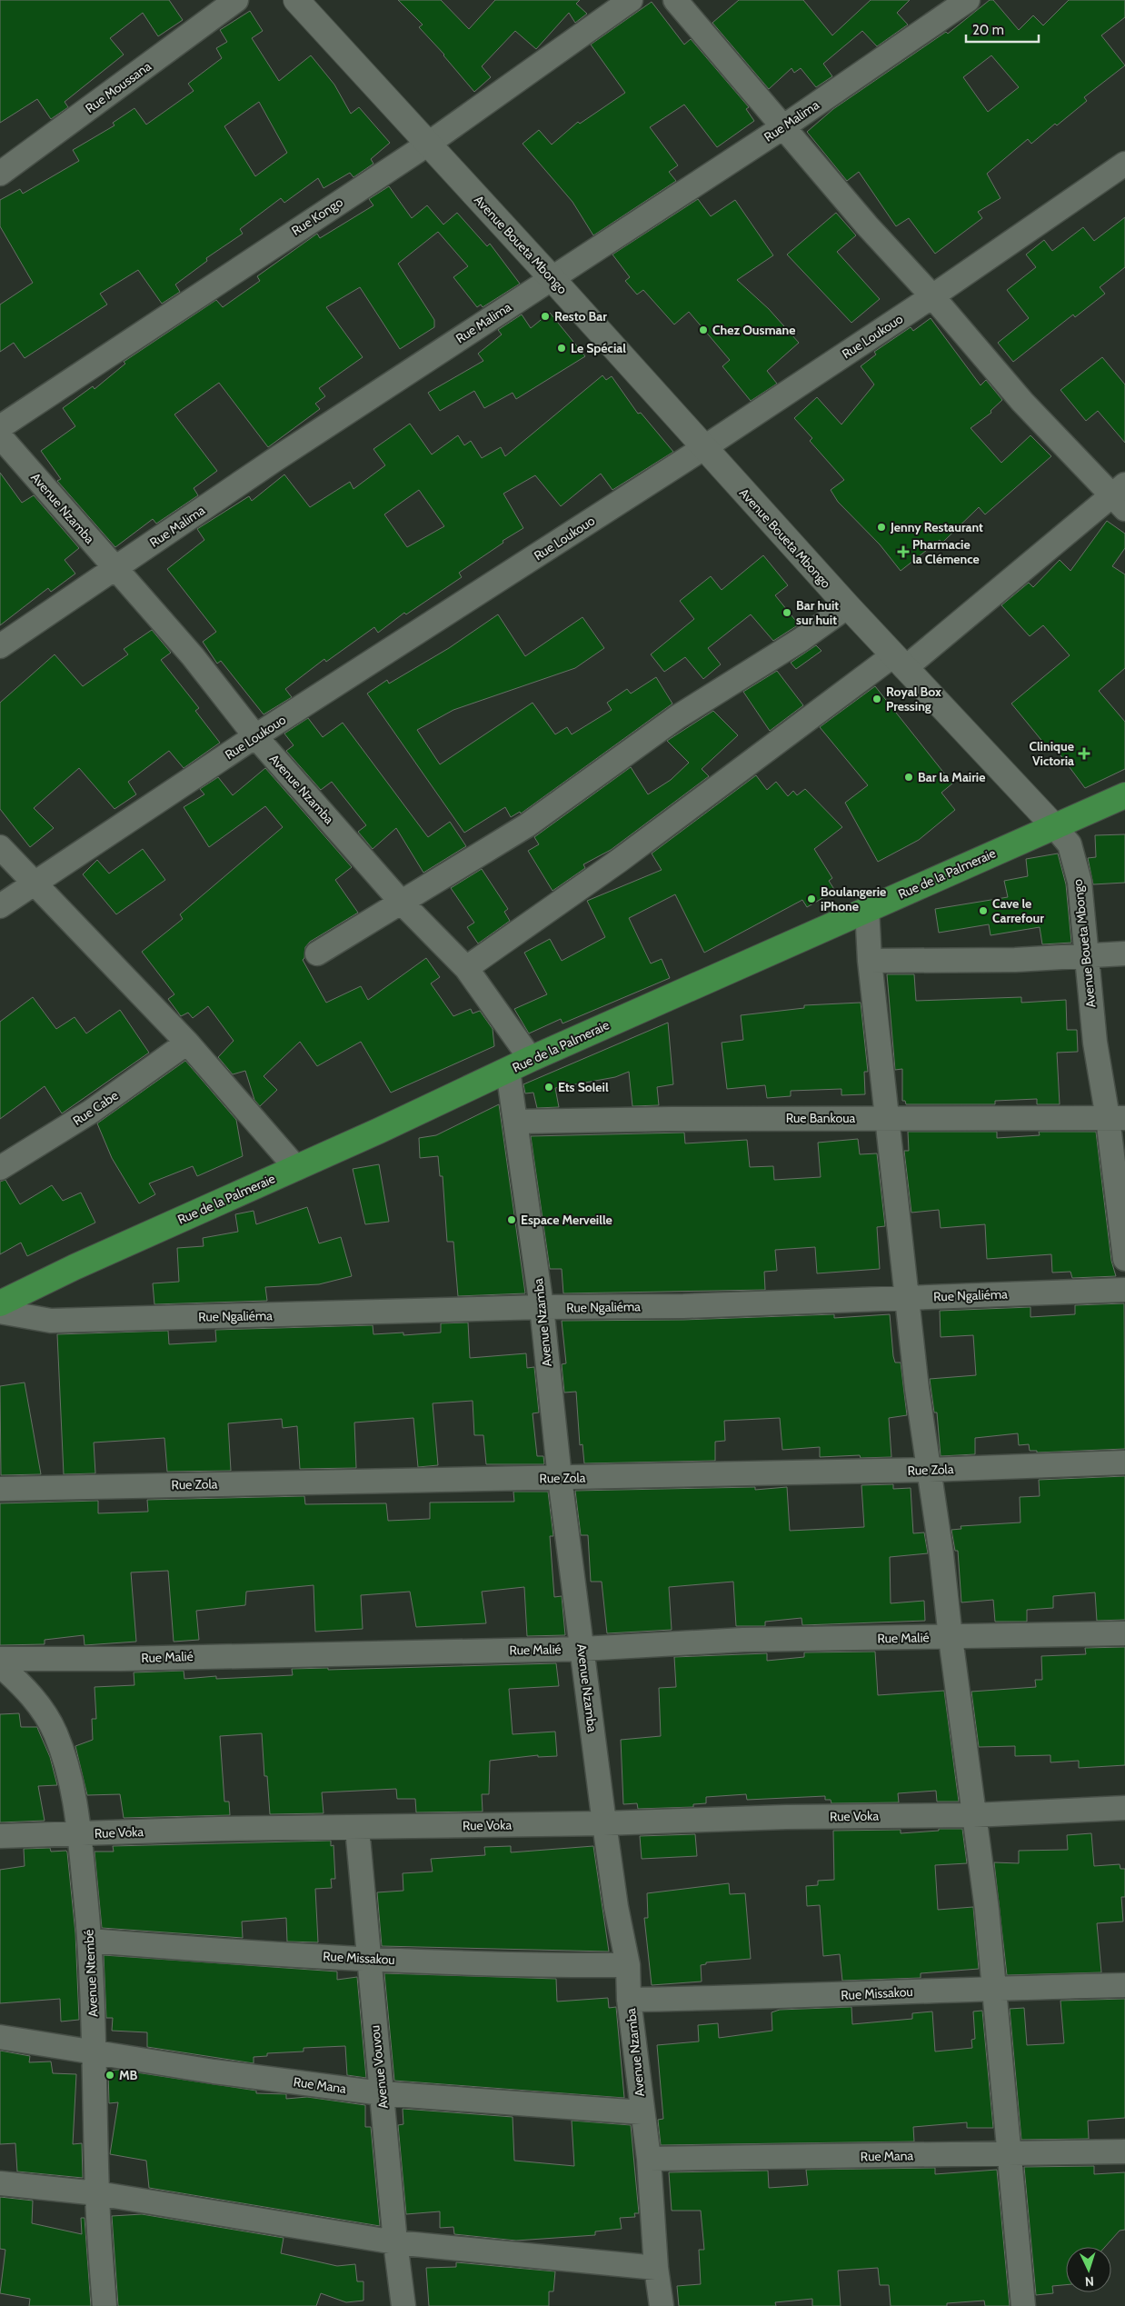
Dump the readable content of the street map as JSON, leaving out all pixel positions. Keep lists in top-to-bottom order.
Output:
{
  "streets": {
    "main road": ["Rue de la Palmeraie"],
    "street": [
      "Rue Moussana",
      "Rue Malima",
      "Rue Kongo",
      "Avenue Boueta Mbongo",
      "Rue Loukouo",
      "Avenue Nzamba",
      "Rue Cabe",
      "Rue Bankoua",
      "Rue Ngaliéma",
      "Rue Zola",
      "Rue Malié",
      "Rue Voka",
      "Rue Missakou",
      "Avenue Ntembé",
      "Avenue Vouvou",
      "Rue Mana"
    ]
  },
  "crossings": [
    ["Rue Malima", "Avenue Boueta Mbongo"],
    ["Rue Malima", "Avenue Nzamba"],
    ["Rue Kongo", "Avenue Boueta Mbongo"],
    ["Avenue Boueta Mbongo", "Rue Loukouo"],
    ["Avenue Boueta Mbongo", "Rue de la Palmeraie"],
    ["Avenue Boueta Mbongo", "Rue Bankoua"],
    ["Rue Loukouo", "Avenue Nzamba"],
    ["Avenue Nzamba", "Rue de la Palmeraie"],
    ["Avenue Nzamba", "Rue Bankoua"],
    ["Avenue Nzamba", "Rue Ngaliéma"],
    ["Avenue Nzamba", "Rue Zola"],
    ["Avenue Nzamba", "Rue Malié"],
    ["Avenue Nzamba", "Rue Voka"],
    ["Avenue Nzamba", "Rue Missakou"],
    ["Avenue Nzamba", "Rue Mana"],
    ["Rue Voka", "Avenue Ntembé"],
    ["Rue Voka", "Avenue Vouvou"],
    ["Rue Missakou", "Avenue Ntembé"],
    ["Rue Missakou", "Avenue Vouvou"],
    ["Avenue Ntembé", "Rue Mana"],
    ["Avenue Vouvou", "Rue Mana"]
  ],
  "places": {
    "other": [
      "Resto Bar",
      "Chez Ousmane",
      "Le Spécial",
      "Jenny Restaurant",
      "Bar huit sur huit",
      "Royal Box Pressing",
      "Bar la Mairie",
      "Boulangerie iPhone",
      "Cave le Carrefour",
      "Ets Soleil",
      "Espace Merveille",
      "MB"
    ],
    "health": ["Pharmacie la Clémence", "Clinique Victoria"]
  },
  "scale_bar": "20 m",
  "north": "bottom"
}
